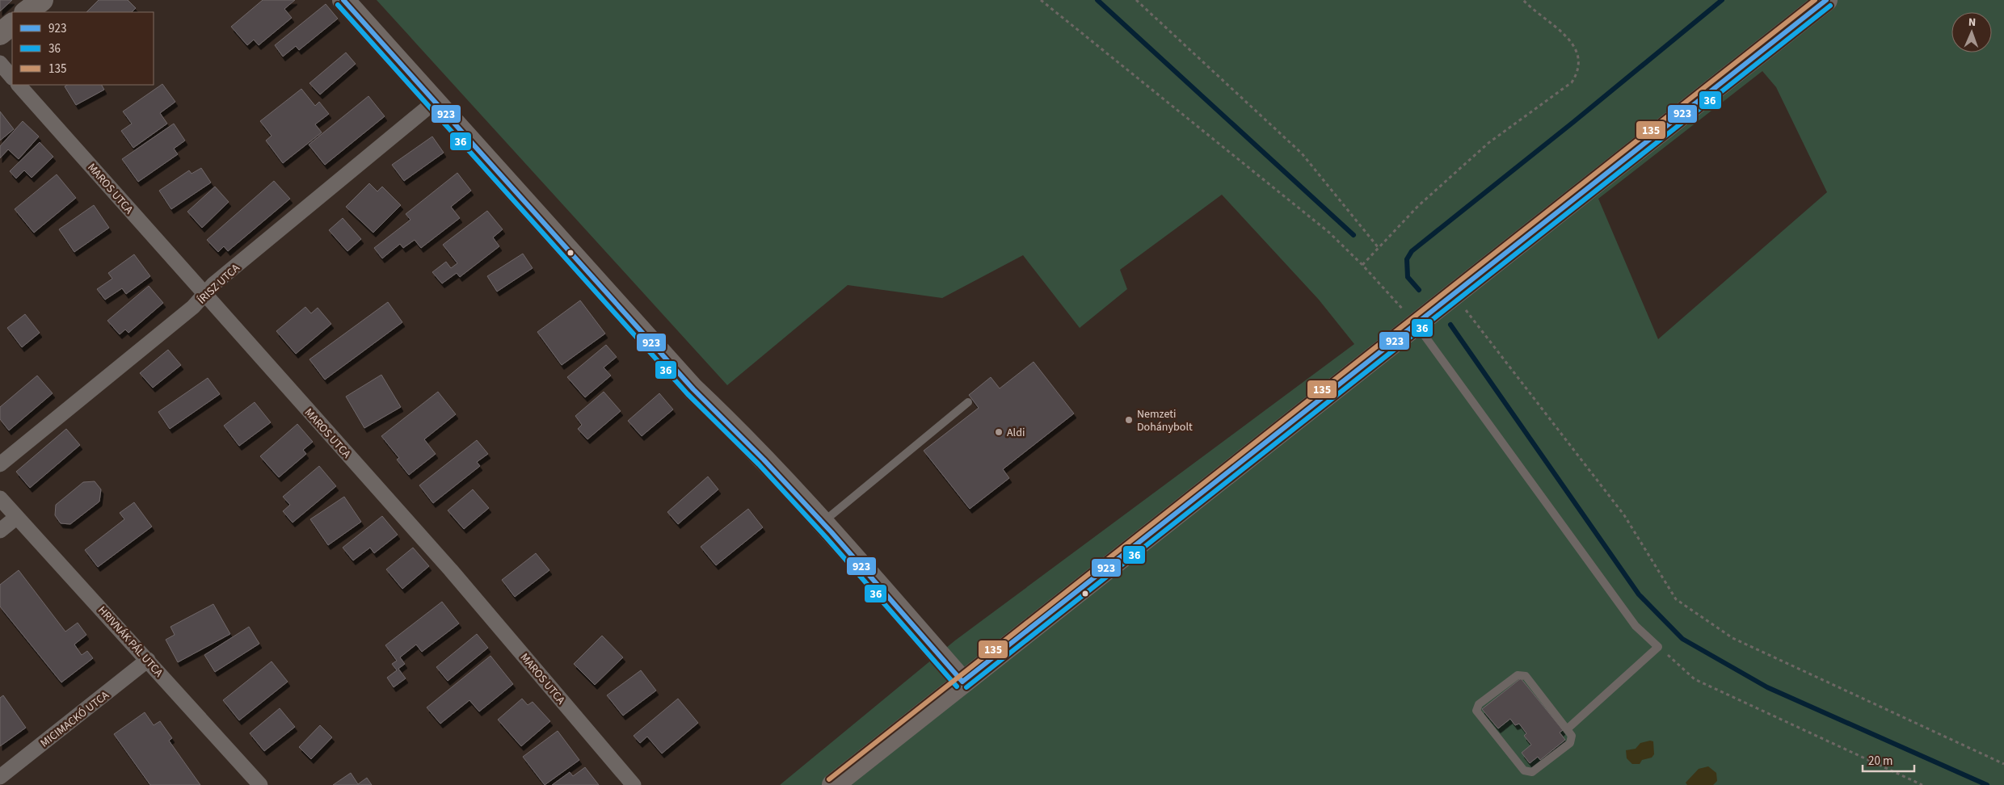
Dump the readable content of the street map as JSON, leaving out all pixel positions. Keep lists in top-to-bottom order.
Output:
{
  "streets": {
    "street": [
      "MAROS UTCA",
      "ÍRISZ UTCA",
      "HRIVNÁK PÁL UTCA",
      "MICIMACKÓ UTCA"
    ]
  },
  "crossings": [
    ["MAROS UTCA", "ÍRISZ UTCA"],
    ["HRIVNÁK PÁL UTCA", "MICIMACKÓ UTCA"]
  ],
  "places": ["Nemzeti Dohánybolt", "Aldi"],
  "lines": ["transit line 923", "transit line 135", "transit line 36"],
  "legend": ["923", "36", "135"],
  "scale_bar": "20 m",
  "north": "top"
}
